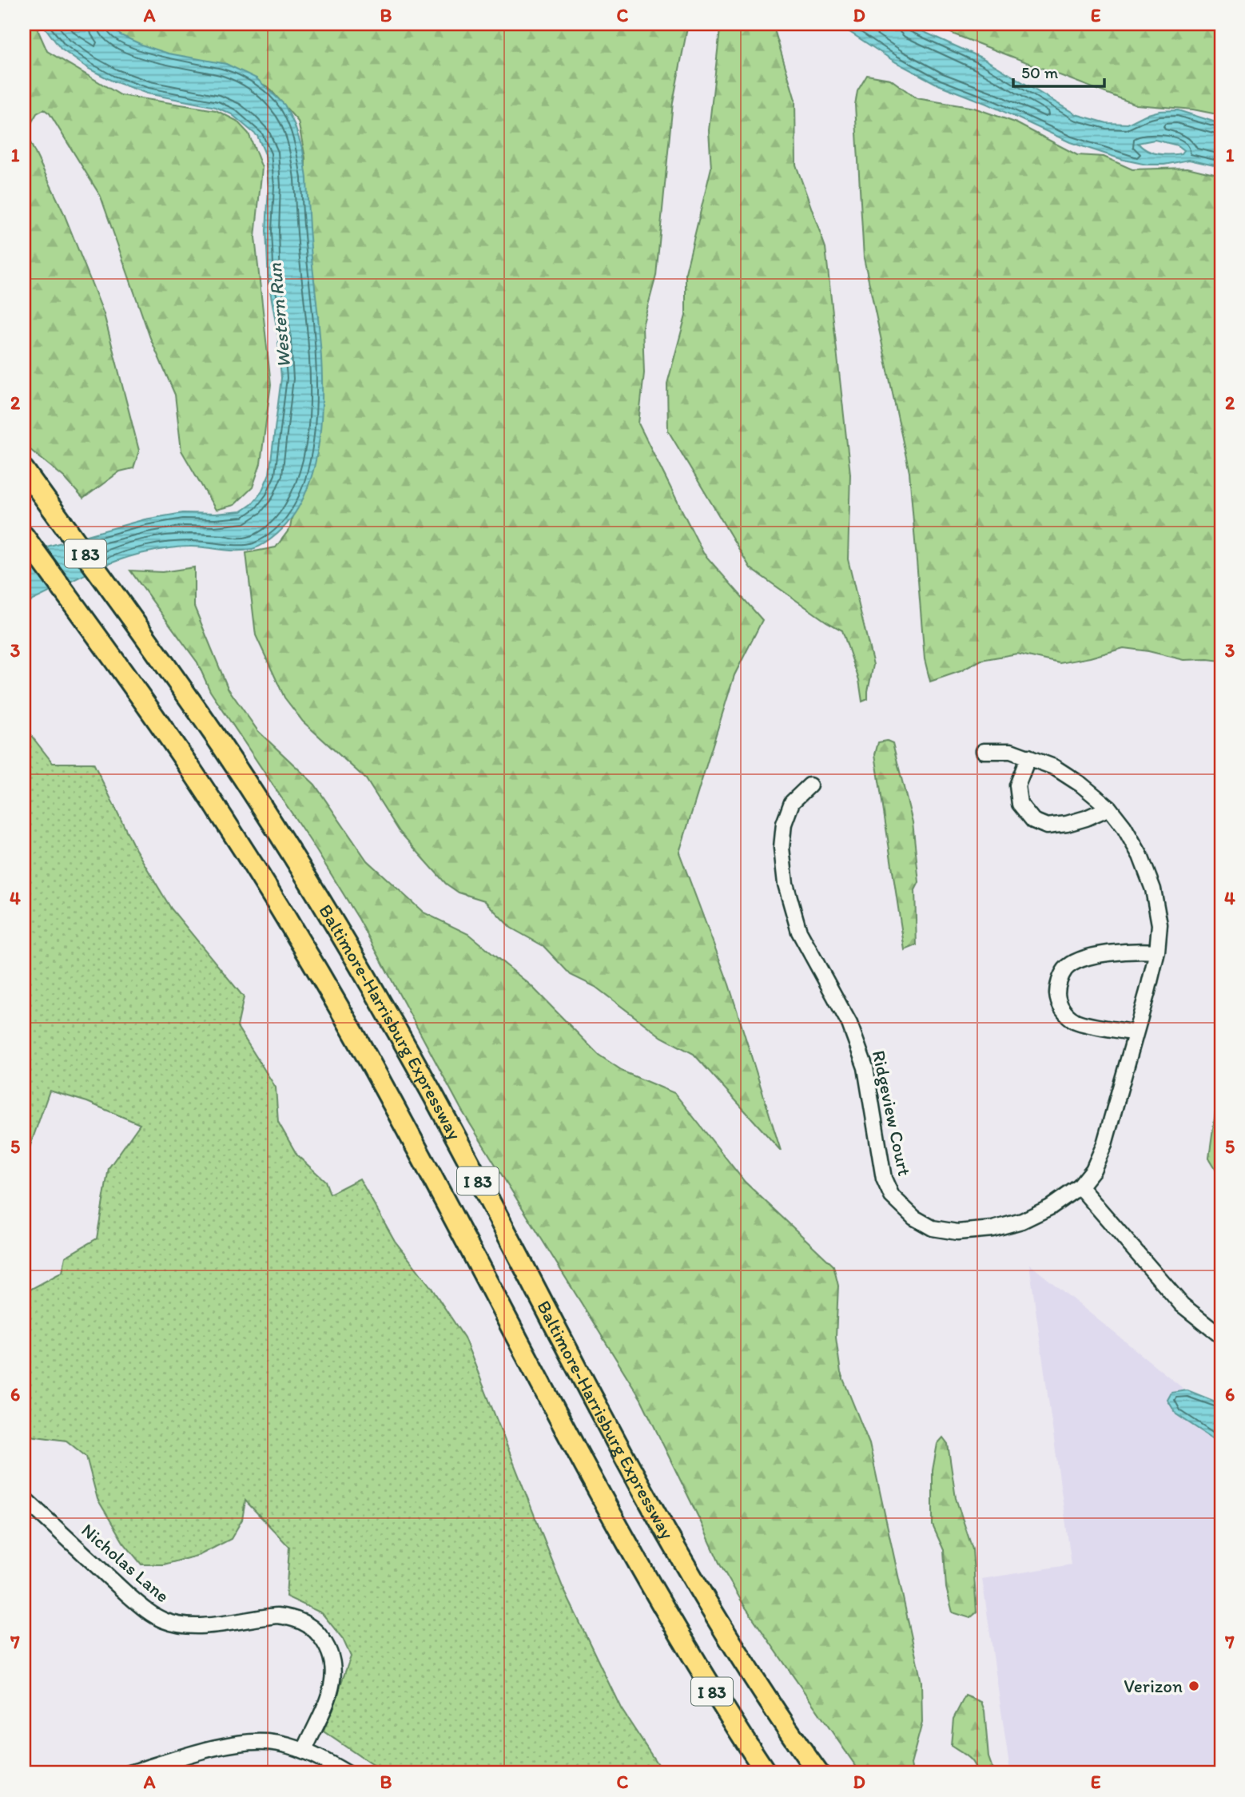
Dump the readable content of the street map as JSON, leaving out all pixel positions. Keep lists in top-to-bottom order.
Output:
{
  "streets": {
    "highway": ["I 83", "Baltimore-Harrisburg Expressway"],
    "street": ["Ridgeview Court", "Nicholas Lane"]
  },
  "water": ["Western Run"],
  "places": ["Verizon"],
  "scale_bar": "50 m",
  "grid": {
    "columns": [
      "A",
      "B",
      "C",
      "D",
      "E"
    ],
    "rows": [
      "1",
      "2",
      "3",
      "4",
      "5",
      "6",
      "7"
    ]
  }
}
